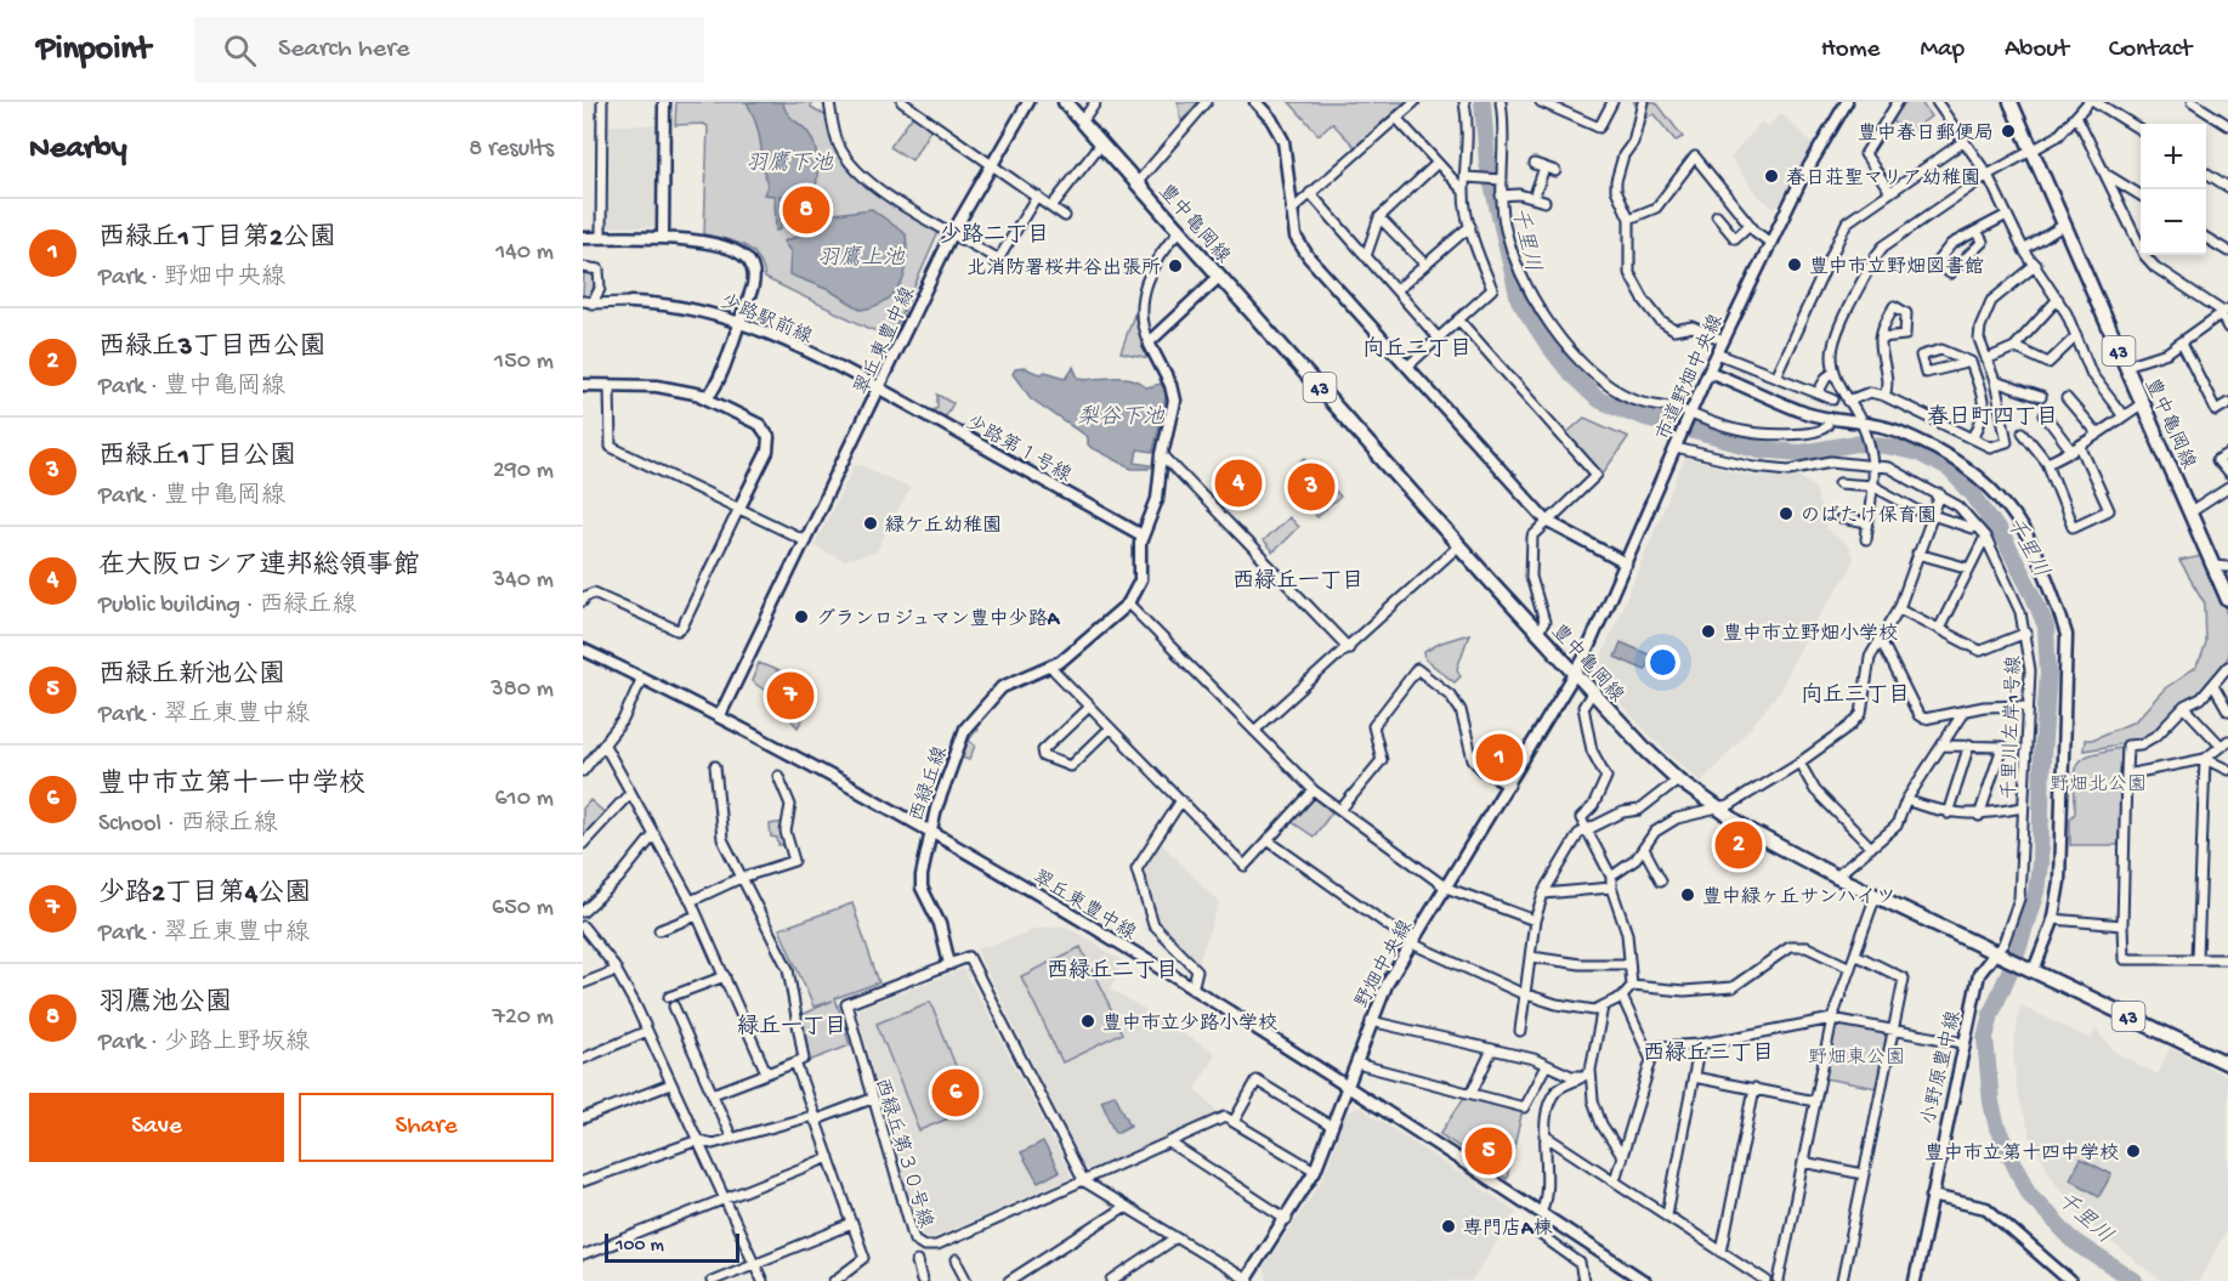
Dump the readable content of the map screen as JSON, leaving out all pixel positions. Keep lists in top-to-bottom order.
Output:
{
  "streets": {
    "main road": ["豊中亀岡線", "43"],
    "street": [
      "少路駅前線",
      "翠丘東豊中線",
      "市道野畑中央線",
      "少路第１号線",
      "千里川左岸1号線",
      "西緑丘線",
      "野畑中央線",
      "小野原豊中線",
      "西緑丘第３０号線"
    ]
  },
  "crossings": [
    ["豊中亀岡線", "市道野畑中央線"],
    ["豊中亀岡線", "千里川左岸1号線"],
    ["豊中亀岡線", "野畑中央線"],
    ["豊中亀岡線", "小野原豊中線"],
    ["少路駅前線", "翠丘東豊中線"],
    ["少路駅前線", "少路第１号線"],
    ["翠丘東豊中線", "少路第１号線"],
    ["翠丘東豊中線", "西緑丘線"],
    ["翠丘東豊中線", "野畑中央線"],
    ["市道野畑中央線", "千里川左岸1号線"],
    ["市道野畑中央線", "野畑中央線"],
    ["少路第１号線", "西緑丘線"],
    ["千里川左岸1号線", "小野原豊中線"],
    ["西緑丘線", "西緑丘第３０号線"]
  ],
  "districts": [
    "少路二丁目",
    "向丘二丁目",
    "春日町四丁目",
    "西緑丘一丁目",
    "向丘三丁目",
    "西緑丘二丁目",
    "緑丘一丁目",
    "西緑丘三丁目"
  ],
  "water": [
    "羽鷹下池",
    "千里川",
    "羽鷹上池",
    "梨谷下池"
  ],
  "parks": ["野畑北公園", "野畑東公園"],
  "places": [
    "豊中春日郵便局",
    "春日荘聖マリア幼稚園",
    "豊中市立野畑図書館",
    "北消防署桜井谷出張所",
    "のばたけ保育園",
    "緑ケ丘幼稚園",
    "グランロジュマン豊中少路A",
    "豊中市立野畑小学校",
    "豊中緑ヶ丘サンハイツ",
    "豊中市立少路小学校",
    "豊中市立第十四中学校",
    "専門店A棟"
  ],
  "scale_bar": "100 m",
  "page": {
    "header": "Pinpoint",
    "search": "Search here",
    "nav": [
      "Home",
      "Map",
      "About",
      "Contact"
    ],
    "heading": ["Nearby", "8 results"],
    "map_buttons": ["+", "−"],
    "pins": [
      "8",
      "4",
      "3",
      "7",
      "1",
      "2",
      "6",
      "5"
    ],
    "list": [
      {
        "mark": "1",
        "name": "西緑丘1丁目第2公園",
        "note": "Park · 野畑中央線",
        "value": "140 m"
      },
      {
        "mark": "2",
        "name": "西緑丘3丁目西公園",
        "note": "Park · 豊中亀岡線",
        "value": "150 m"
      },
      {
        "mark": "3",
        "name": "西緑丘1丁目公園",
        "note": "Park · 豊中亀岡線",
        "value": "290 m"
      },
      {
        "mark": "4",
        "name": "在大阪ロシア連邦総領事館",
        "note": "Public building · 西緑丘線",
        "value": "340 m"
      },
      {
        "mark": "5",
        "name": "西緑丘新池公園",
        "note": "Park · 翠丘東豊中線",
        "value": "380 m"
      },
      {
        "mark": "6",
        "name": "豊中市立第十一中学校",
        "note": "School · 西緑丘線",
        "value": "610 m"
      },
      {
        "mark": "7",
        "name": "少路2丁目第4公園",
        "note": "Park · 翠丘東豊中線",
        "value": "650 m"
      },
      {
        "mark": "8",
        "name": "羽鷹池公園",
        "note": "Park · 少路上野坂線",
        "value": "720 m"
      }
    ],
    "buttons": ["Save", "Share"],
    "scale": "100 m"
  }
}
